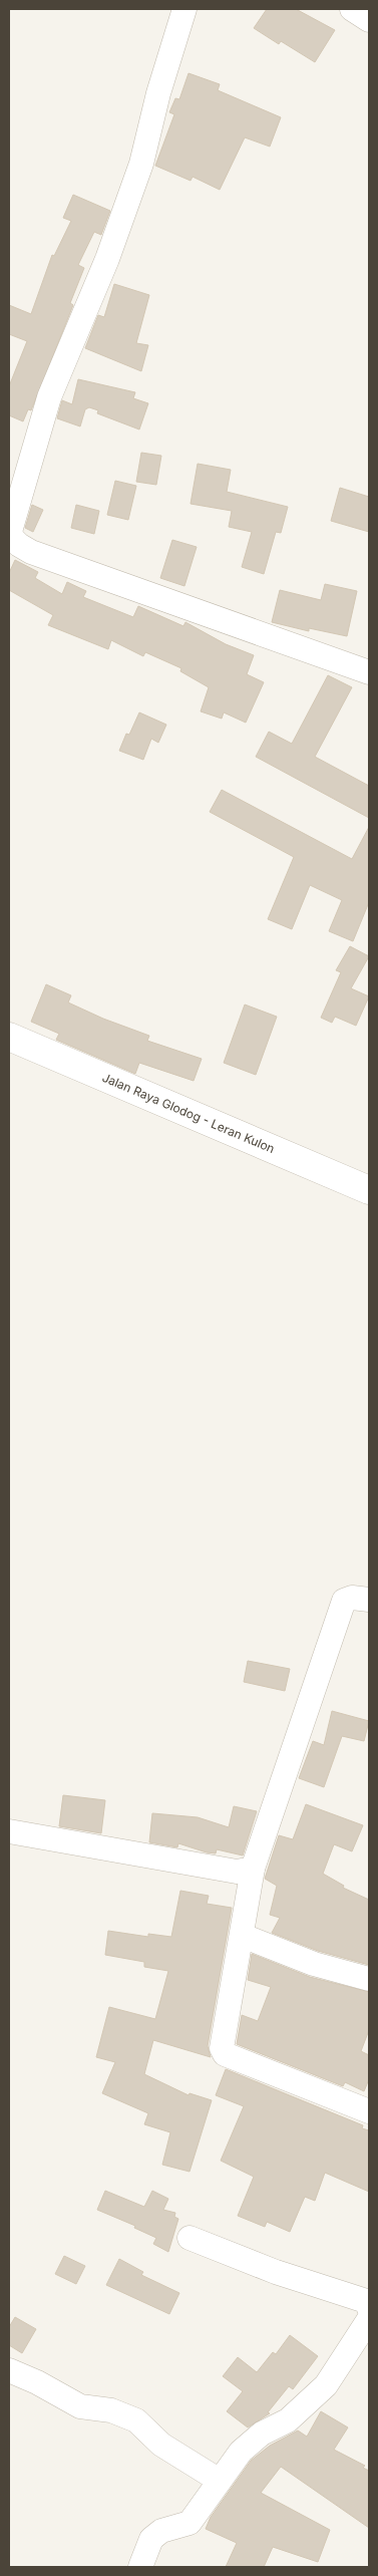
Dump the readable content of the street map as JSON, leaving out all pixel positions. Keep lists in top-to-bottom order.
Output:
{
  "streets": {
    "street": ["Jalan Raya Glodog - Leran Kulon"]
  }
}
